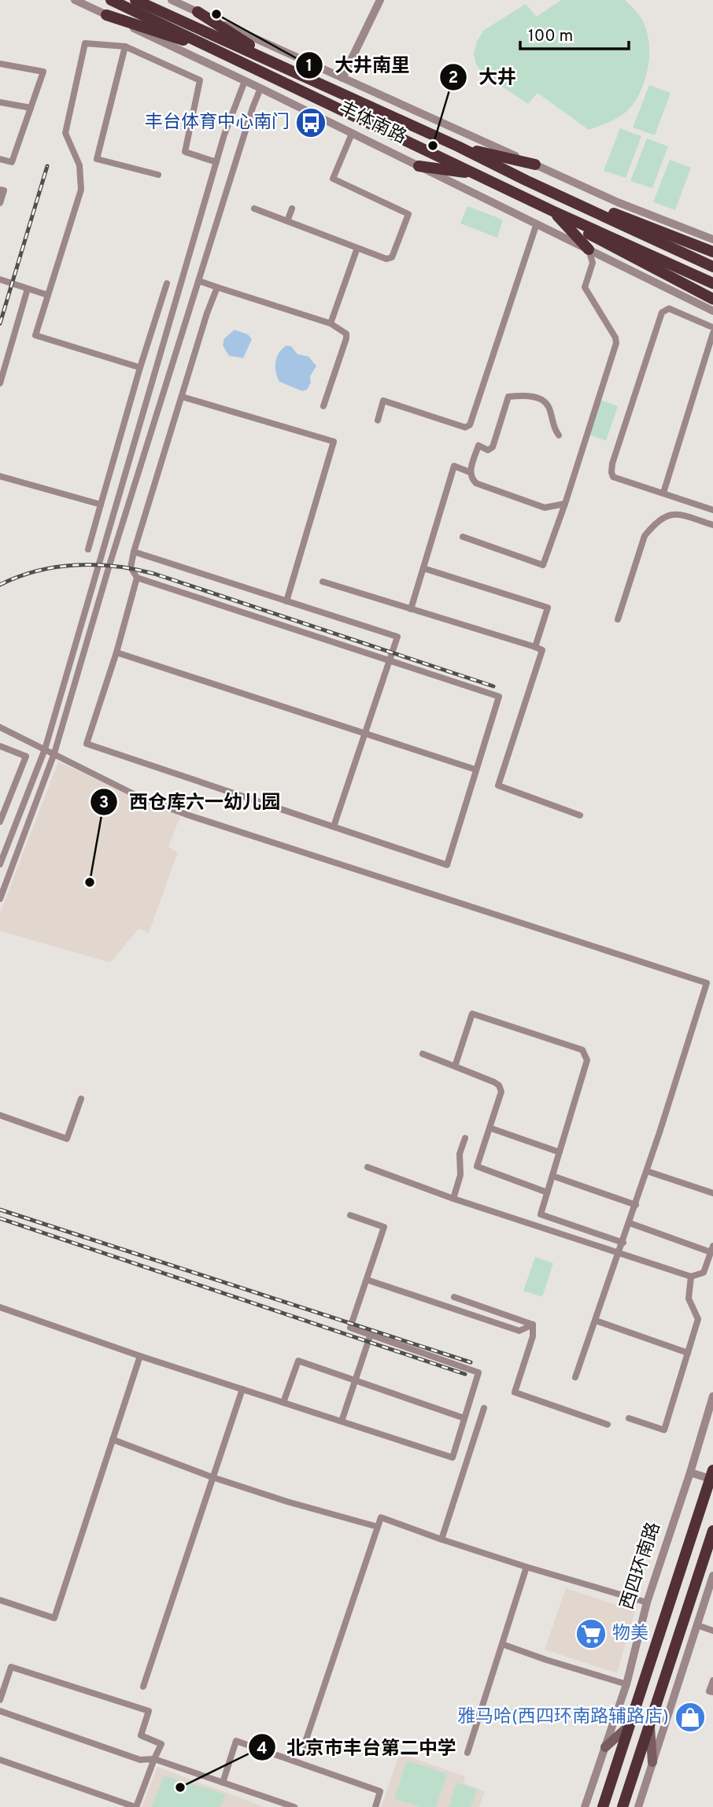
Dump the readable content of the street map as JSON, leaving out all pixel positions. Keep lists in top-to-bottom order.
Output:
{
  "streets": {
    "highway": ["丰体南路"],
    "main road": ["西四环南路"]
  },
  "places": {
    "other": [
      "大井南里",
      "大井",
      "西仓库六一幼儿园",
      "北京市丰台第二中学"
    ],
    "bus stop": ["丰台体育中心南门"],
    "supermarket": ["物美"],
    "shop": ["雅马哈(西四环南路辅路店)"]
  },
  "scale_bar": "100 m"
}
